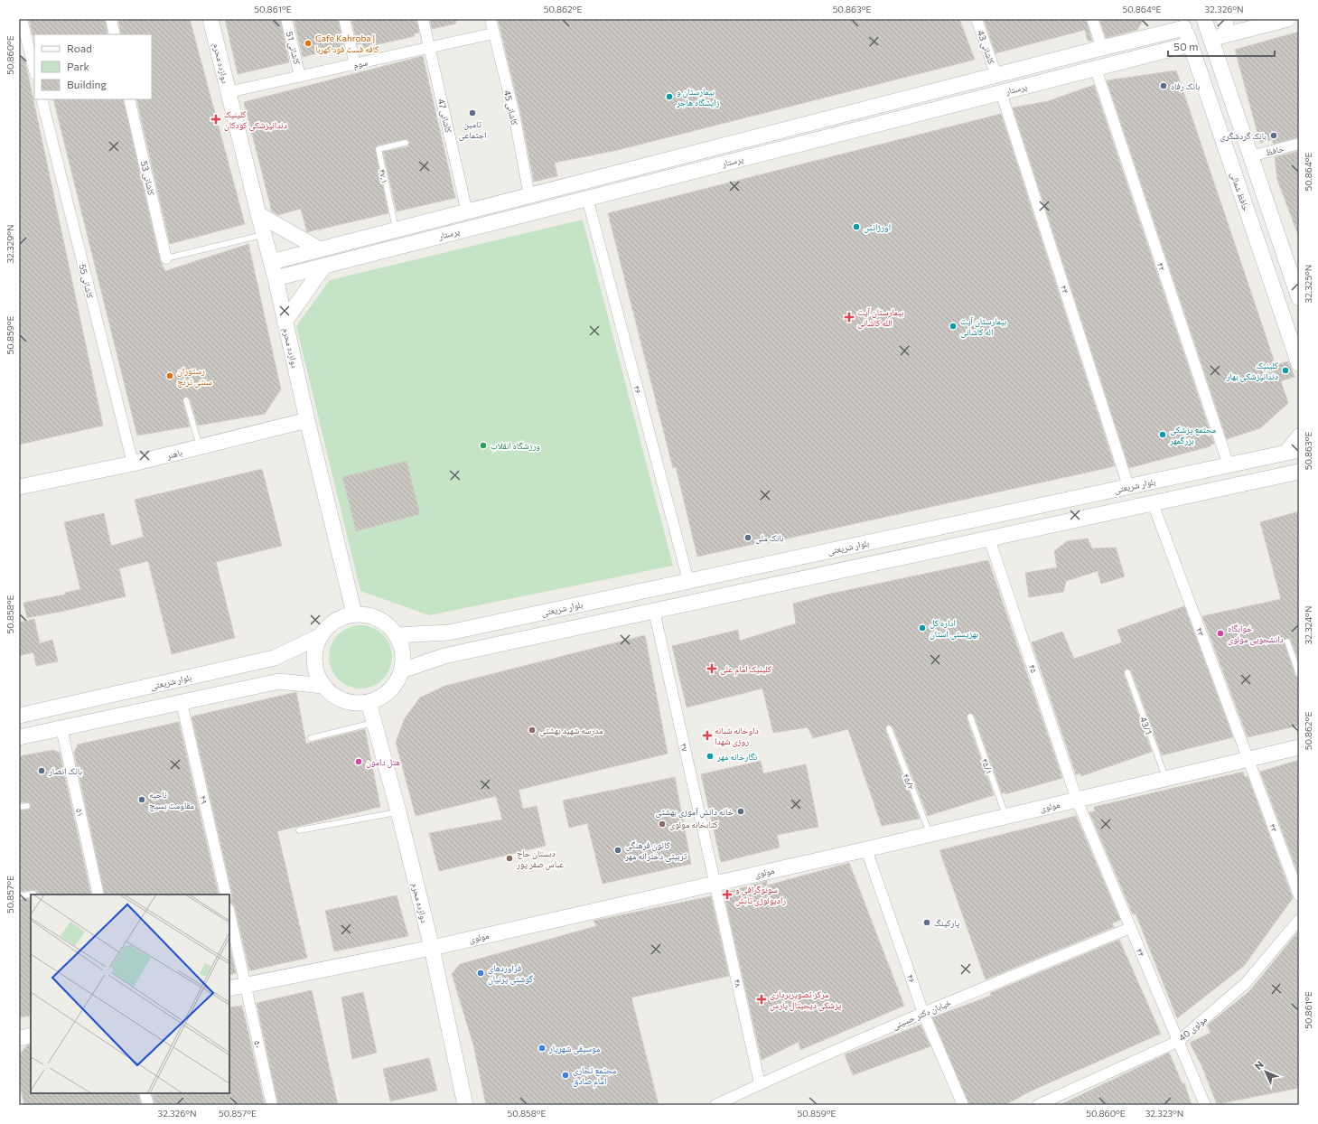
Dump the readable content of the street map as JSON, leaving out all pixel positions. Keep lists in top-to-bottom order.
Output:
{
  "streets": {
    "main road": [
      "دوازده محرم",
      "پرستار",
      "حافظ شمالی",
      "باهنر",
      "بلوار شریعتی",
      "مولوی"
    ],
    "street": [
      "کاشانی 43",
      "کاشانی 51",
      "سوم",
      "کاشانی 45",
      "کاشانی 47",
      "حافظ",
      "کاشانی 53",
      "۴۲",
      "کاشانی 55",
      "۴۴",
      "۴۶",
      "۴۳",
      "۴۵",
      "۴۷",
      "۴۹",
      "۵۱",
      "۴۸",
      "خیابان دکتر حسینی",
      "مولوی 40",
      "۵۰"
    ],
    "lane": [
      "۴۷.۱",
      "43/1",
      "۴۵/۱",
      "۴۵/۲"
    ]
  },
  "crossings": [
    ["کاشانی 43", "پرستار"],
    ["کاشانی 51", "سوم"],
    ["دوازده محرم", "سوم"],
    ["دوازده محرم", "پرستار"],
    ["دوازده محرم", "باهنر"],
    ["دوازده محرم", "بلوار شریعتی"],
    ["دوازده محرم", "مولوی"],
    ["سوم", "کاشانی 45"],
    ["سوم", "کاشانی 47"],
    ["پرستار", "کاشانی 45"],
    ["پرستار", "کاشانی 47"],
    ["پرستار", "۴۷.۱"],
    ["پرستار", "حافظ شمالی"],
    ["پرستار", "۴۲"],
    ["پرستار", "۴۴"],
    ["پرستار", "۴۶"],
    ["۴۲", "بلوار شریعتی"],
    ["۴۲", "۴۳"],
    ["۴۲", "مولوی"],
    ["کاشانی 55", "باهنر"],
    ["۴۴", "بلوار شریعتی"],
    ["۴۴", "۴۵"],
    ["۴۴", "مولوی"],
    ["۴۴", "خیابان دکتر حسینی"],
    ["۴۴", "مولوی 40"],
    ["۴۶", "بلوار شریعتی"],
    ["۴۶", "مولوی"],
    ["۴۶", "خیابان دکتر حسینی"],
    ["۴۳", "مولوی"],
    ["۴۵", "مولوی"],
    ["43/1", "مولوی"],
    ["۴۷", "مولوی"],
    ["۴۷", "۴۸"],
    ["۴۵/۱", "مولوی"],
    ["۴۵/۲", "مولوی"],
    ["مولوی", "۴۸"],
    ["مولوی", "۵۰"],
    ["۴۸", "خیابان دکتر حسینی"]
  ],
  "places": {
    "other": [
      "Cafe Kahroba | کافه فست فود کهربا",
      "بانک رفاه",
      "بیمارستان و زایشگاه هاجر",
      "تامین اجتماعی",
      "بانک گردشگری",
      "اورژانس",
      "بیمارستان آیت اله کاشانی",
      "کلینیک دندانپزشکی بهار",
      "رستوران سنتی ترنج",
      "مجتمع پزشکی بزرگمهر",
      "ورزشگاه انقلاب",
      "بانک ملی",
      "اداره کل بهزیستی استان",
      "خوابگاه دانشجویی مولوی",
      "مدرسه شهید بهشتی",
      "نگارخانه مهر",
      "هتل دامون",
      "بانک انصار",
      "ناحیه مقاومت بسیج",
      "خانه دانش آموزی بهشتی",
      "کتابخانه مولوی",
      "کانون فرهنگی تربیتی دخترانه مهر",
      "دبستان حاج عباس صفر پور",
      "پارکینگ",
      "فراوردهای گوشتی پرنیان",
      "موسیقی شهریار",
      "مجتمع تجاری امام صادق"
    ],
    "health": [
      "کلینیک دندانپزشکی کودکان",
      "بیمارستان آیت الله کاشانی",
      "کلینیک امام علی",
      "داوخانه شبانه روزی شهدا",
      "سونوگرافی و رادیولوژی تابش",
      "مرکز تصویربرداری پزشکی دیجیتال پارس"
    ]
  },
  "legend": ["Road", "Park", "Building"],
  "scale_bar": "50 m",
  "north": "top left",
  "coordinates": [
    "50.861°E",
    "50.862°E",
    "50.863°E",
    "50.864°E",
    "32.326°N",
    "50.860°E",
    "32.329°N",
    "32.325°N",
    "50.859°E",
    "50.858°E",
    "32.324°N",
    "50.857°E",
    "32.323°N"
  ]
}
